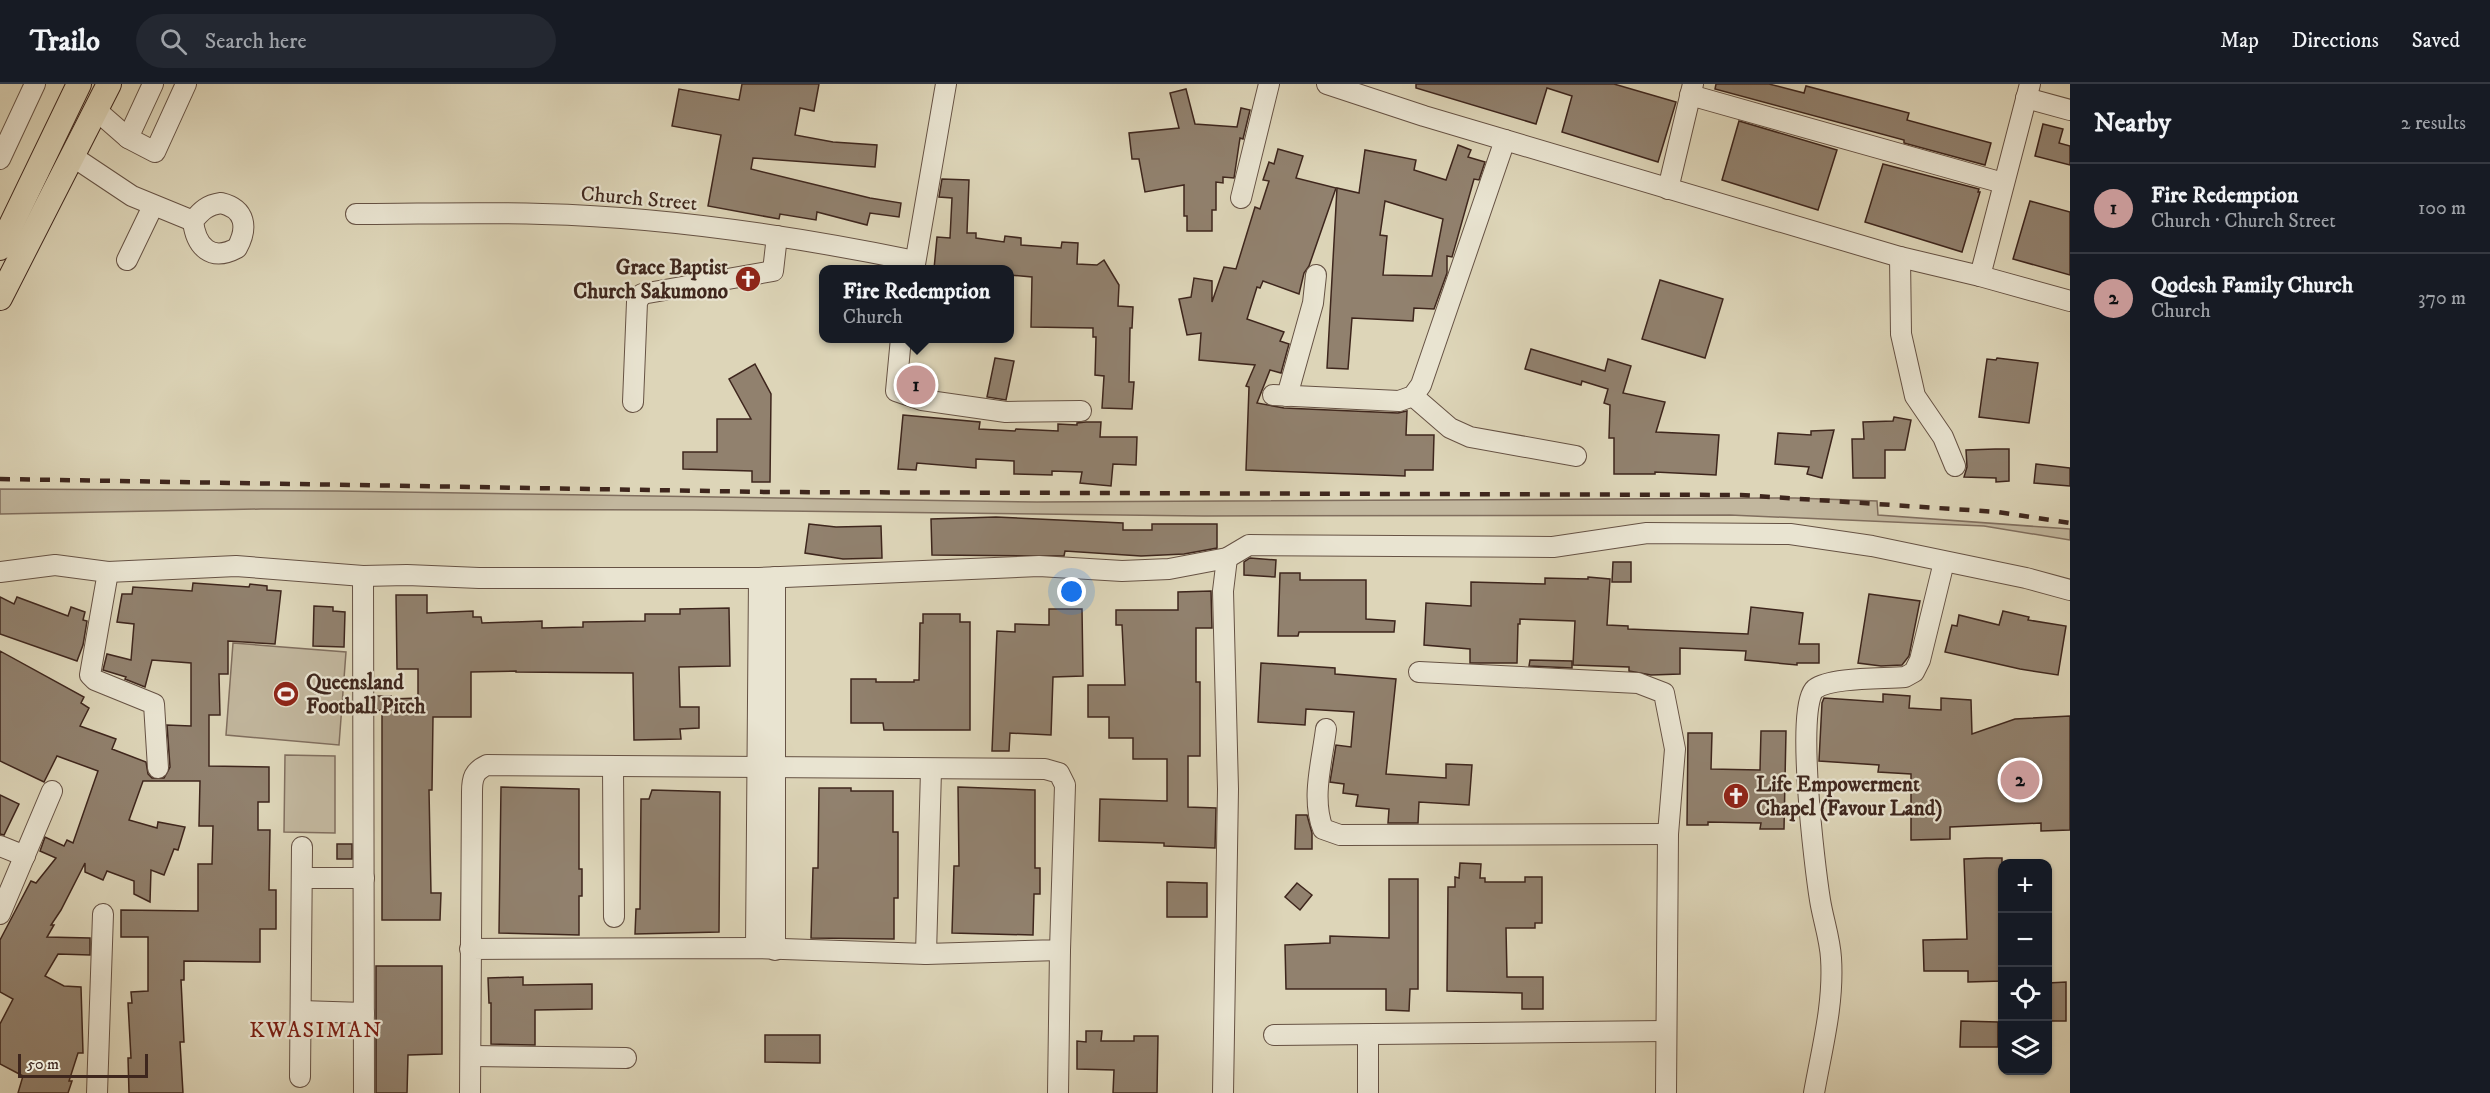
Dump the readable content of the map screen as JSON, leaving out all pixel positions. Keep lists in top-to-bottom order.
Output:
{
  "streets": {
    "street": ["Church Street"]
  },
  "districts": ["KWASIMAN"],
  "places": {
    "church": ["Grace Baptist Church Sakumono", "Life Empowerment Chapel (Favour Land)"],
    "sports": ["Queensland Football Pitch"]
  },
  "scale_bar": "50 m",
  "page": {
    "header": "Trailo",
    "search": "Search here",
    "nav": ["Map", "Directions", "Saved"],
    "heading": ["Nearby", "2 results"],
    "list": [
      {
        "mark": "1",
        "name": "Fire Redemption",
        "note": "Church · Church Street",
        "value": "100 m"
      },
      {
        "mark": "2",
        "name": "Qodesh Family Church",
        "note": "Church",
        "value": "370 m"
      }
    ],
    "popup": ["Fire Redemption", "Church"],
    "pins": ["1", "2"],
    "map_buttons": ["+", "−"],
    "scale": "50 m"
  }
}
